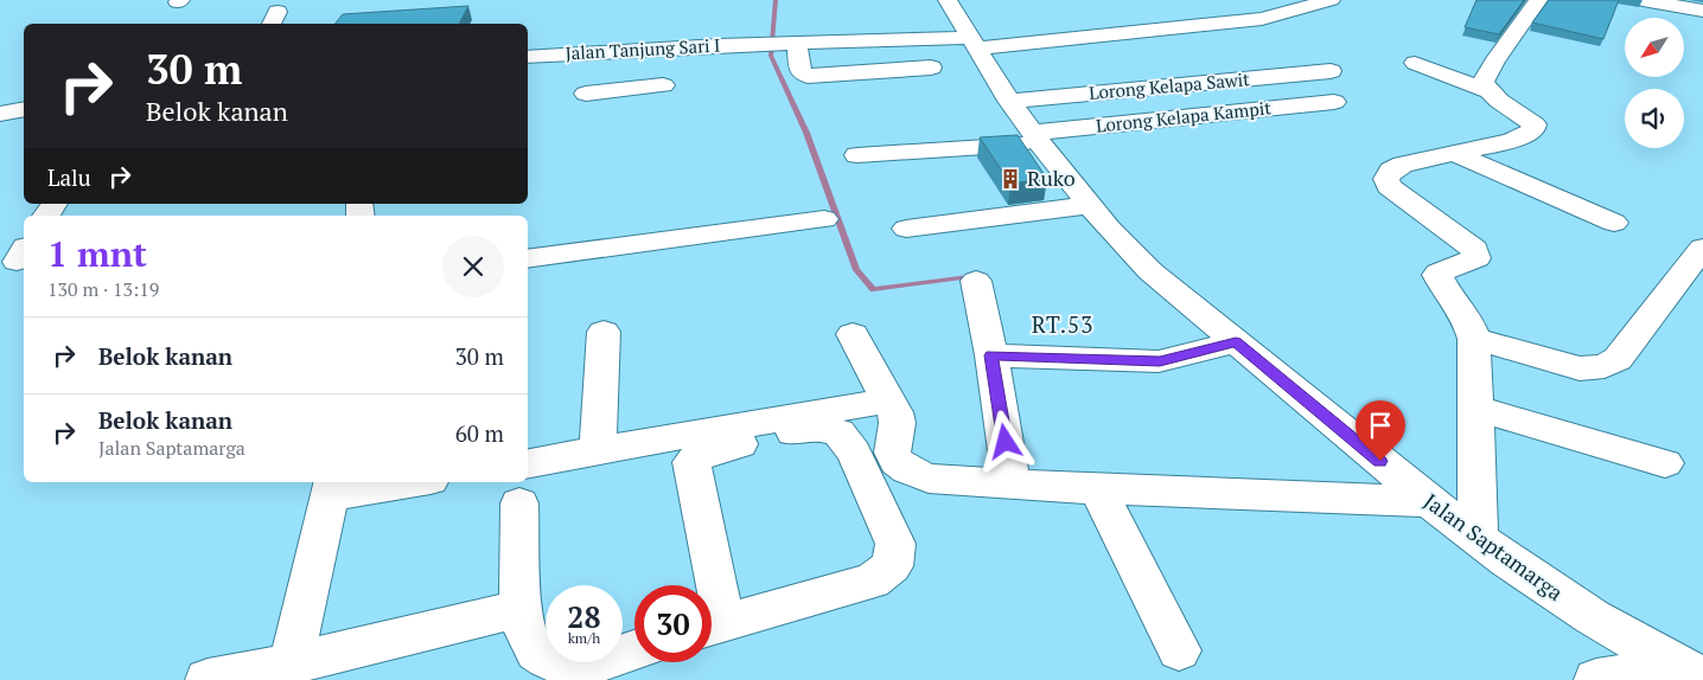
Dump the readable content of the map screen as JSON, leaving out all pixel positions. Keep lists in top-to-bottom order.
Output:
{
  "streets": {
    "street": [
      "Jalan Tanjung Sari I",
      "Lorong Kelapa Sawit",
      "Lorong Kelapa Kampit",
      "Jalan Saptamarga"
    ]
  },
  "crossings": [
    ["Lorong Kelapa Sawit", "Jalan Saptamarga"],
    ["Lorong Kelapa Kampit", "Jalan Saptamarga"]
  ],
  "districts": ["RT.53"],
  "places": {
    "building": ["Ruko"]
  },
  "north": "bottom left",
  "page": {
    "turn": ["30 m", "Belok kanan"],
    "then": "Lalu",
    "heading": ["1 mnt", "130 m · 13:19"],
    "list": [
      {
        "name": "Belok kanan",
        "value": "30 m"
      },
      {
        "name": "Belok kanan",
        "note": "Jalan Saptamarga",
        "value": "60 m"
      }
    ],
    "speed": "28 km/h",
    "limit": "30"
  }
}
